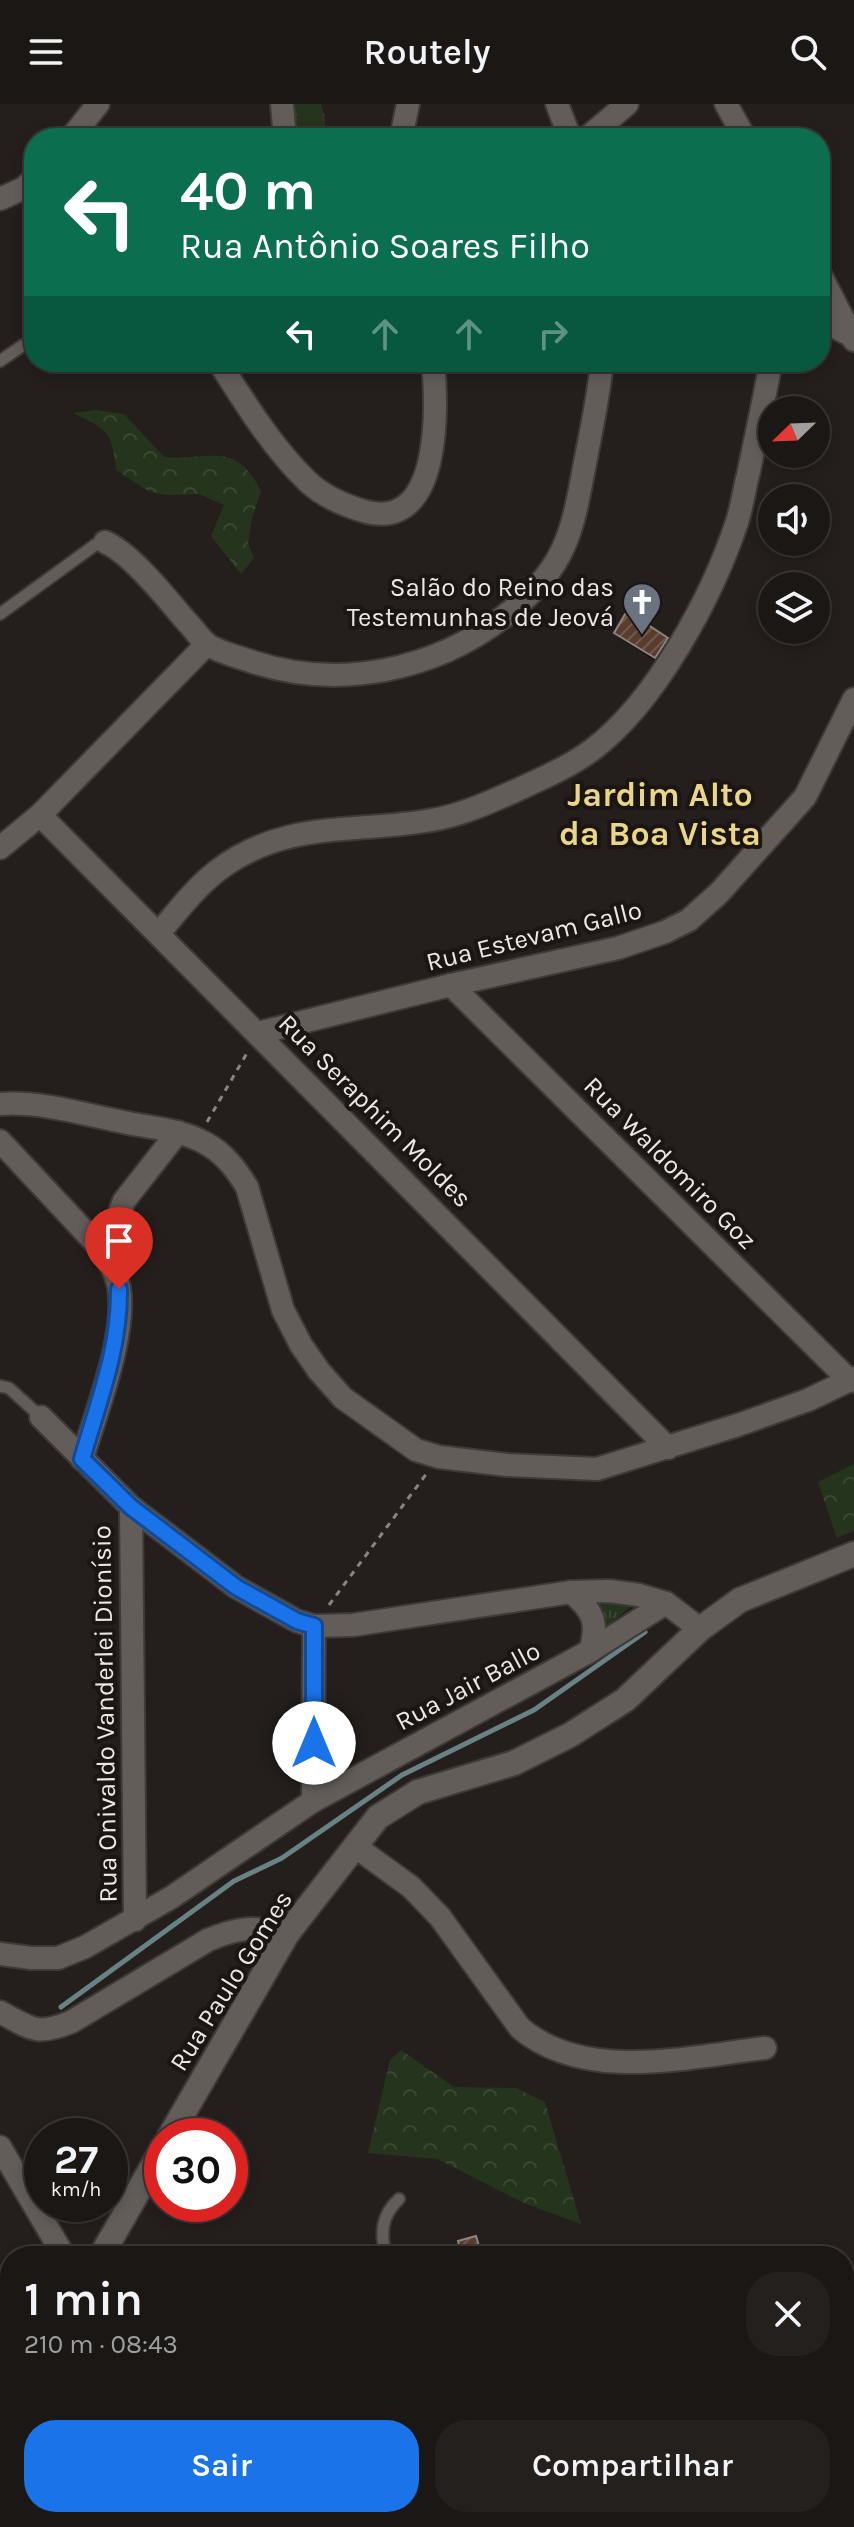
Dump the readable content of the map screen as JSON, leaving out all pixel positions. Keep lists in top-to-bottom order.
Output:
{
  "streets": {
    "main road": ["Rua Paulo Gomes"],
    "street": [
      "Rua Estevam Gallo",
      "Rua Seraphim Moldes",
      "Rua Waldomiro Goz",
      "Rua Jair Ballo",
      "Rua Onivaldo Vanderlei Dionísio"
    ]
  },
  "crossings": [
    ["Rua Estevam Gallo", "Rua Seraphim Moldes"],
    ["Rua Estevam Gallo", "Rua Waldomiro Goz"],
    ["Rua Jair Ballo", "Rua Onivaldo Vanderlei Dionísio"]
  ],
  "districts": ["Jardim Alto da Boa Vista"],
  "places": {
    "church": ["Salão do Reino das Testemunhas de Jeová"]
  },
  "north": "bottom left",
  "page": {
    "header": "Routely",
    "turn": ["40 m", "Rua Antônio Soares Filho"],
    "speed": "27 km/h",
    "limit": "30",
    "heading": ["1 min", "210 m · 08:43"],
    "buttons": ["Sair", "Compartilhar"]
  }
}
